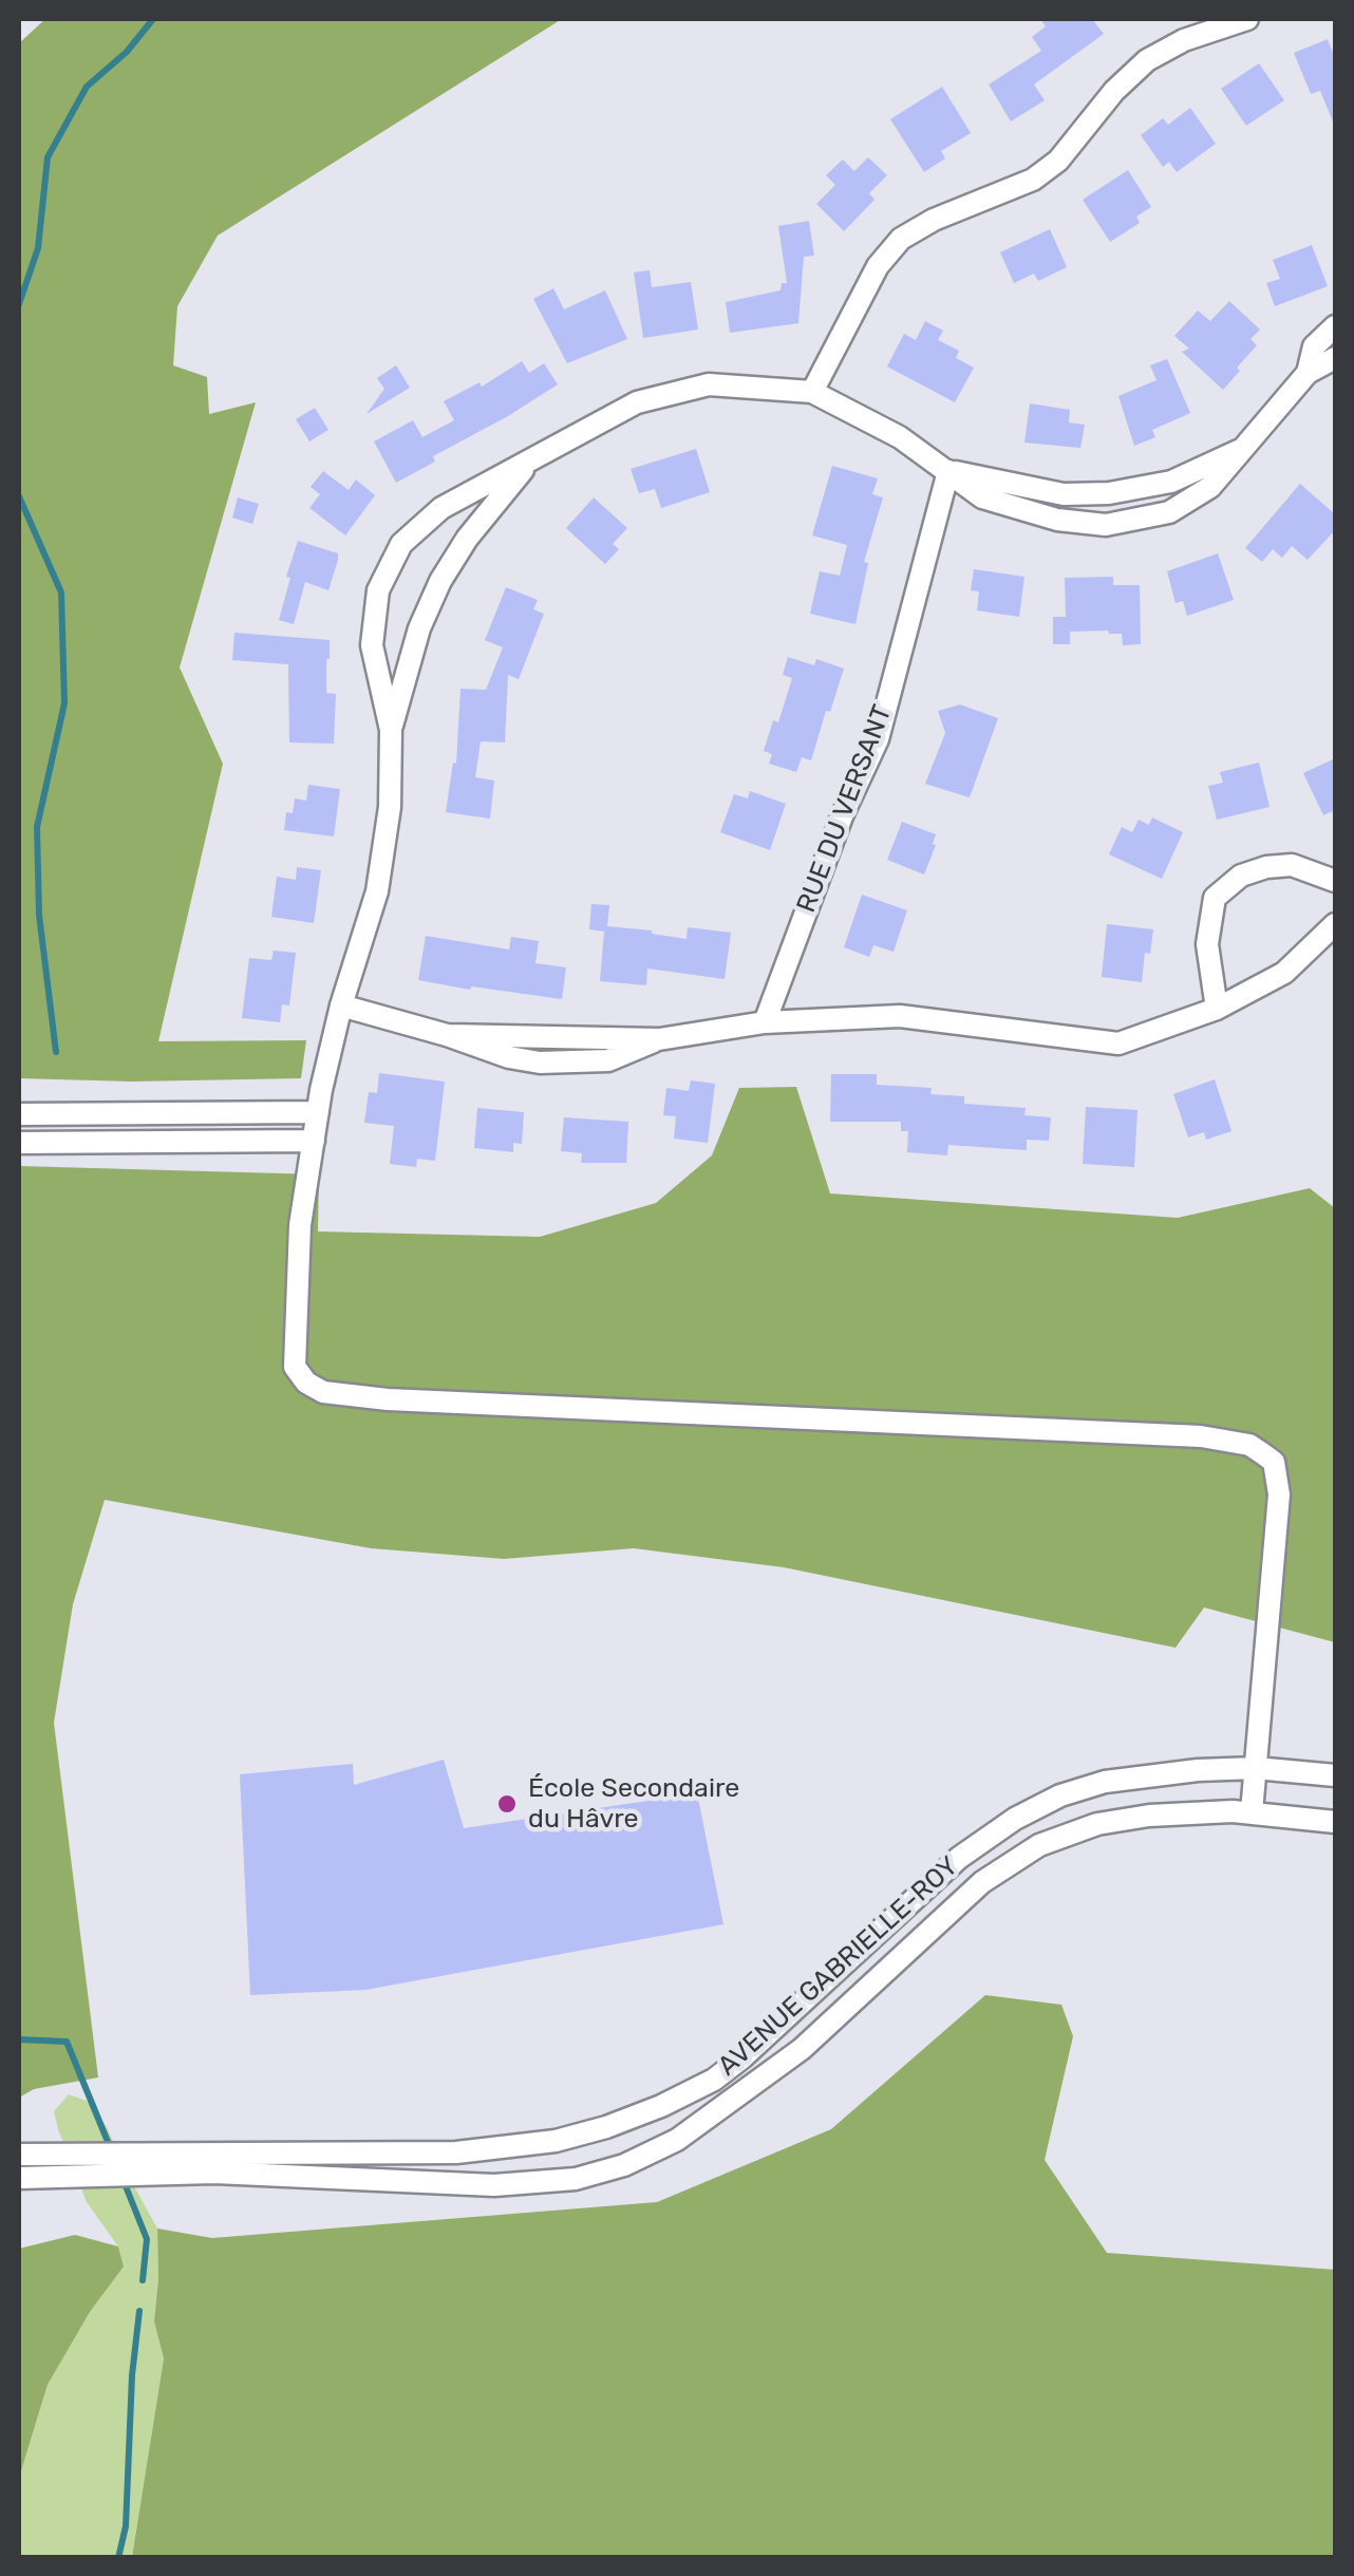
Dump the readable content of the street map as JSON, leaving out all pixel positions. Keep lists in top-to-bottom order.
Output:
{
  "streets": {
    "street": ["RUE DU VERSANT", "AVENUE GABRIELLE-ROY"]
  },
  "places": ["École Secondaire du Hâvre"]
}
